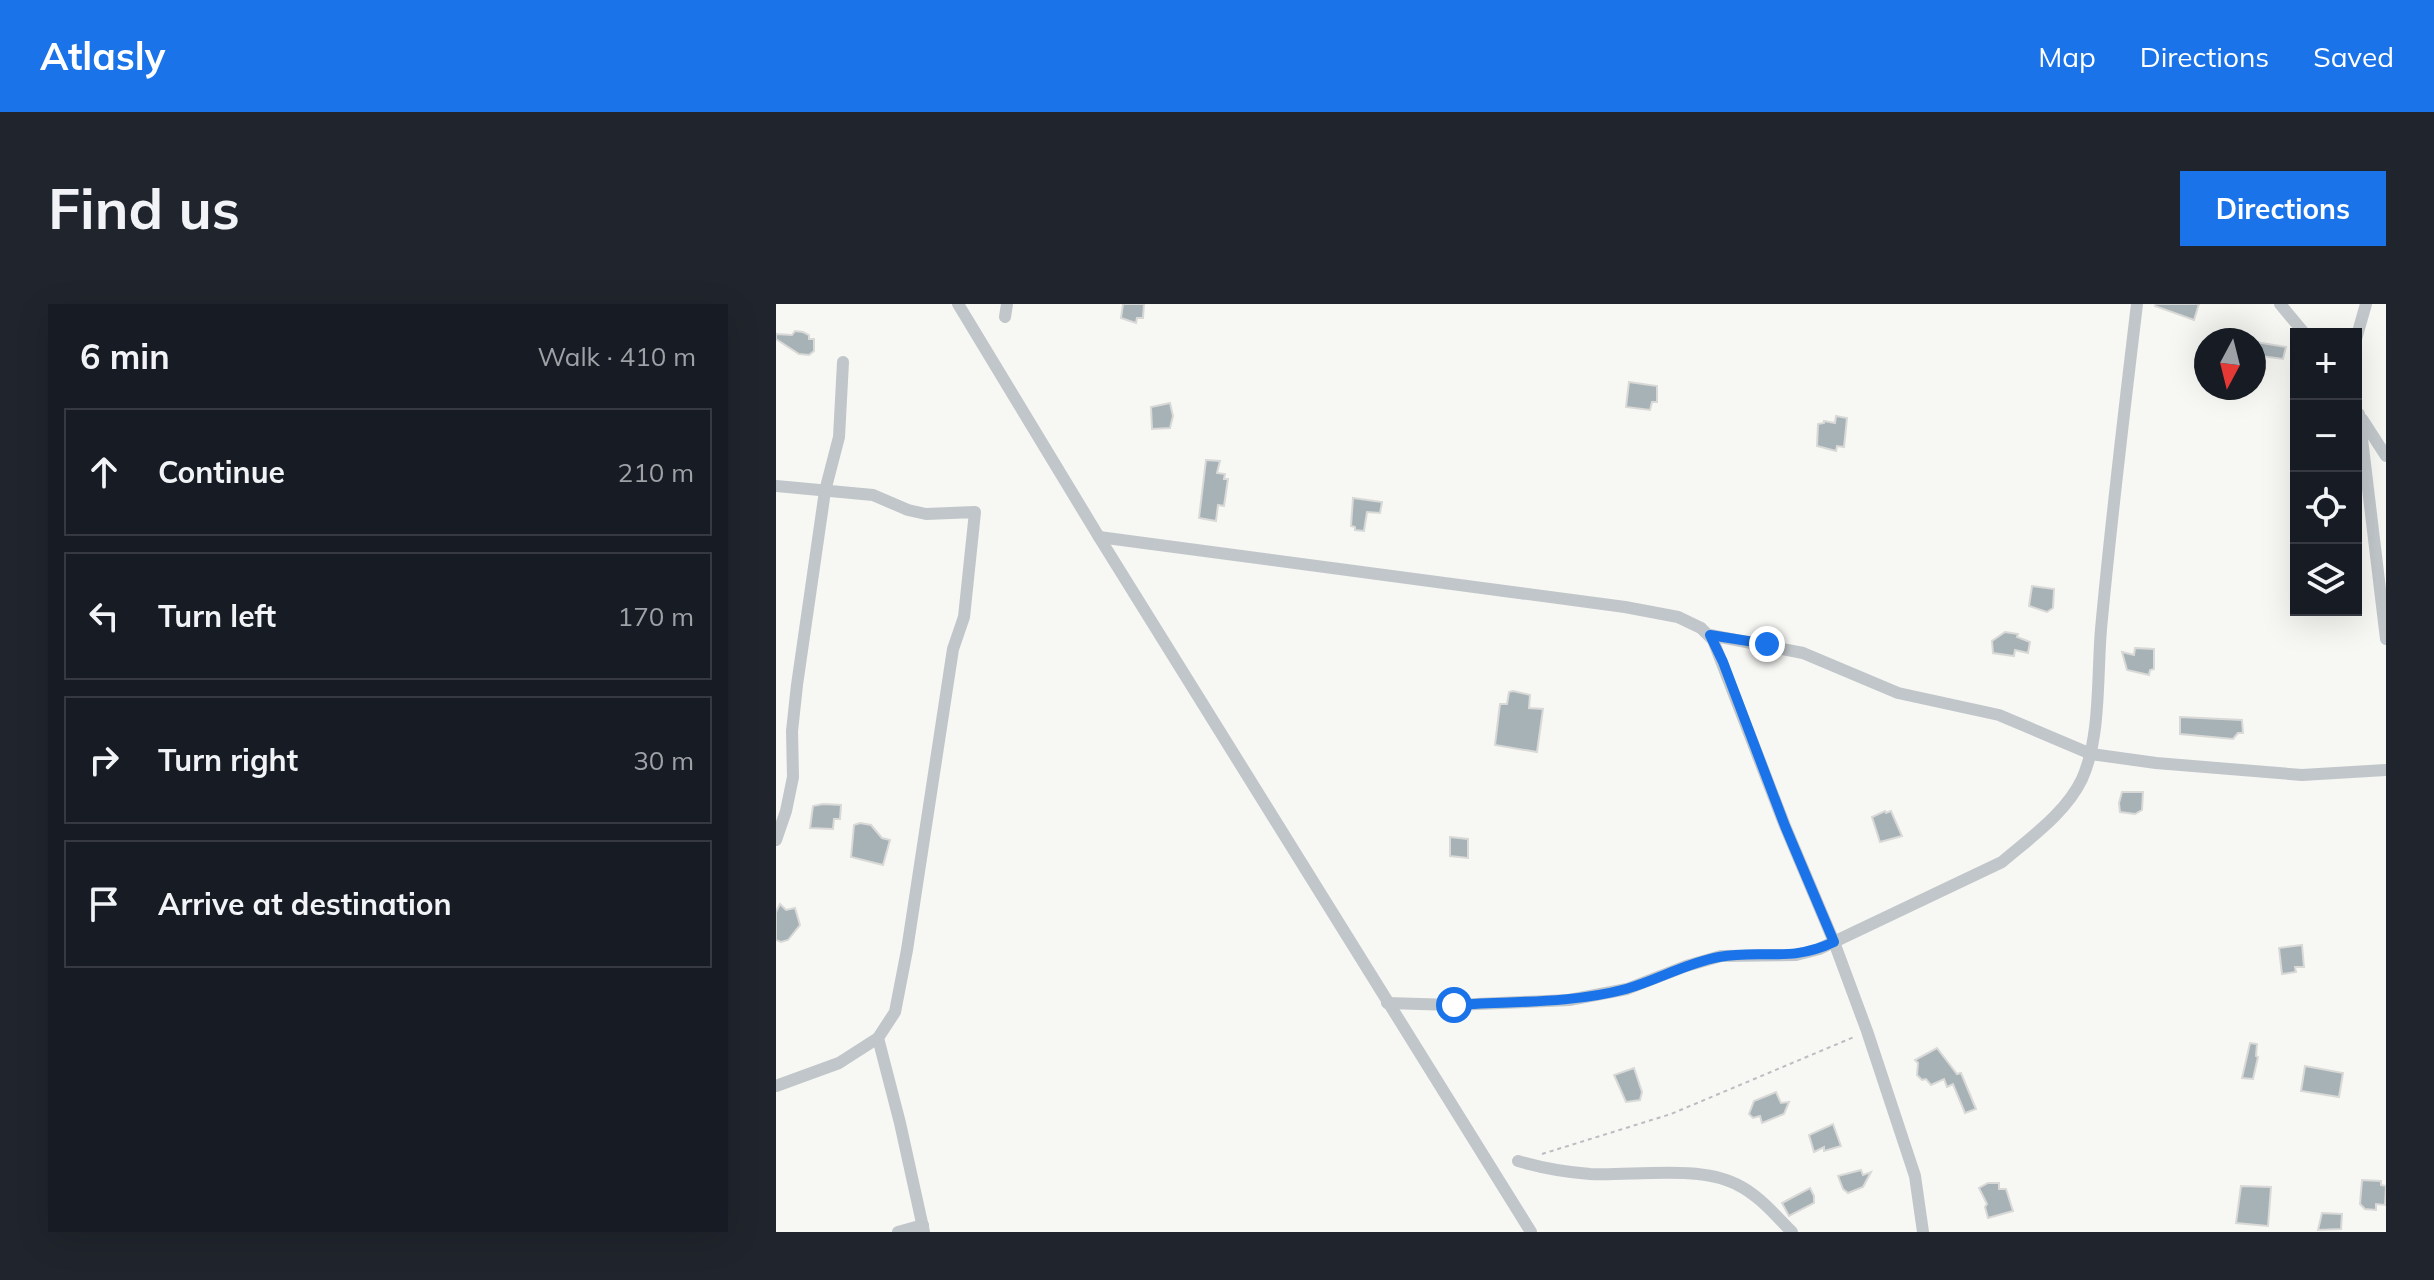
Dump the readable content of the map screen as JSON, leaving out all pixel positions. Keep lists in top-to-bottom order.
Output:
{
  "north": "bottom",
  "page": {
    "header": "Atlasly",
    "nav": ["Map", "Directions", "Saved"],
    "buttons": "Directions",
    "title": "Find us",
    "heading": ["6 min", "Walk · 410 m"],
    "map_buttons": ["+", "−"],
    "list": [
      ["Continue", "210 m"],
      ["Turn left", "170 m"],
      ["Turn right", "30 m"],
      "Arrive at destination"
    ]
  }
}
